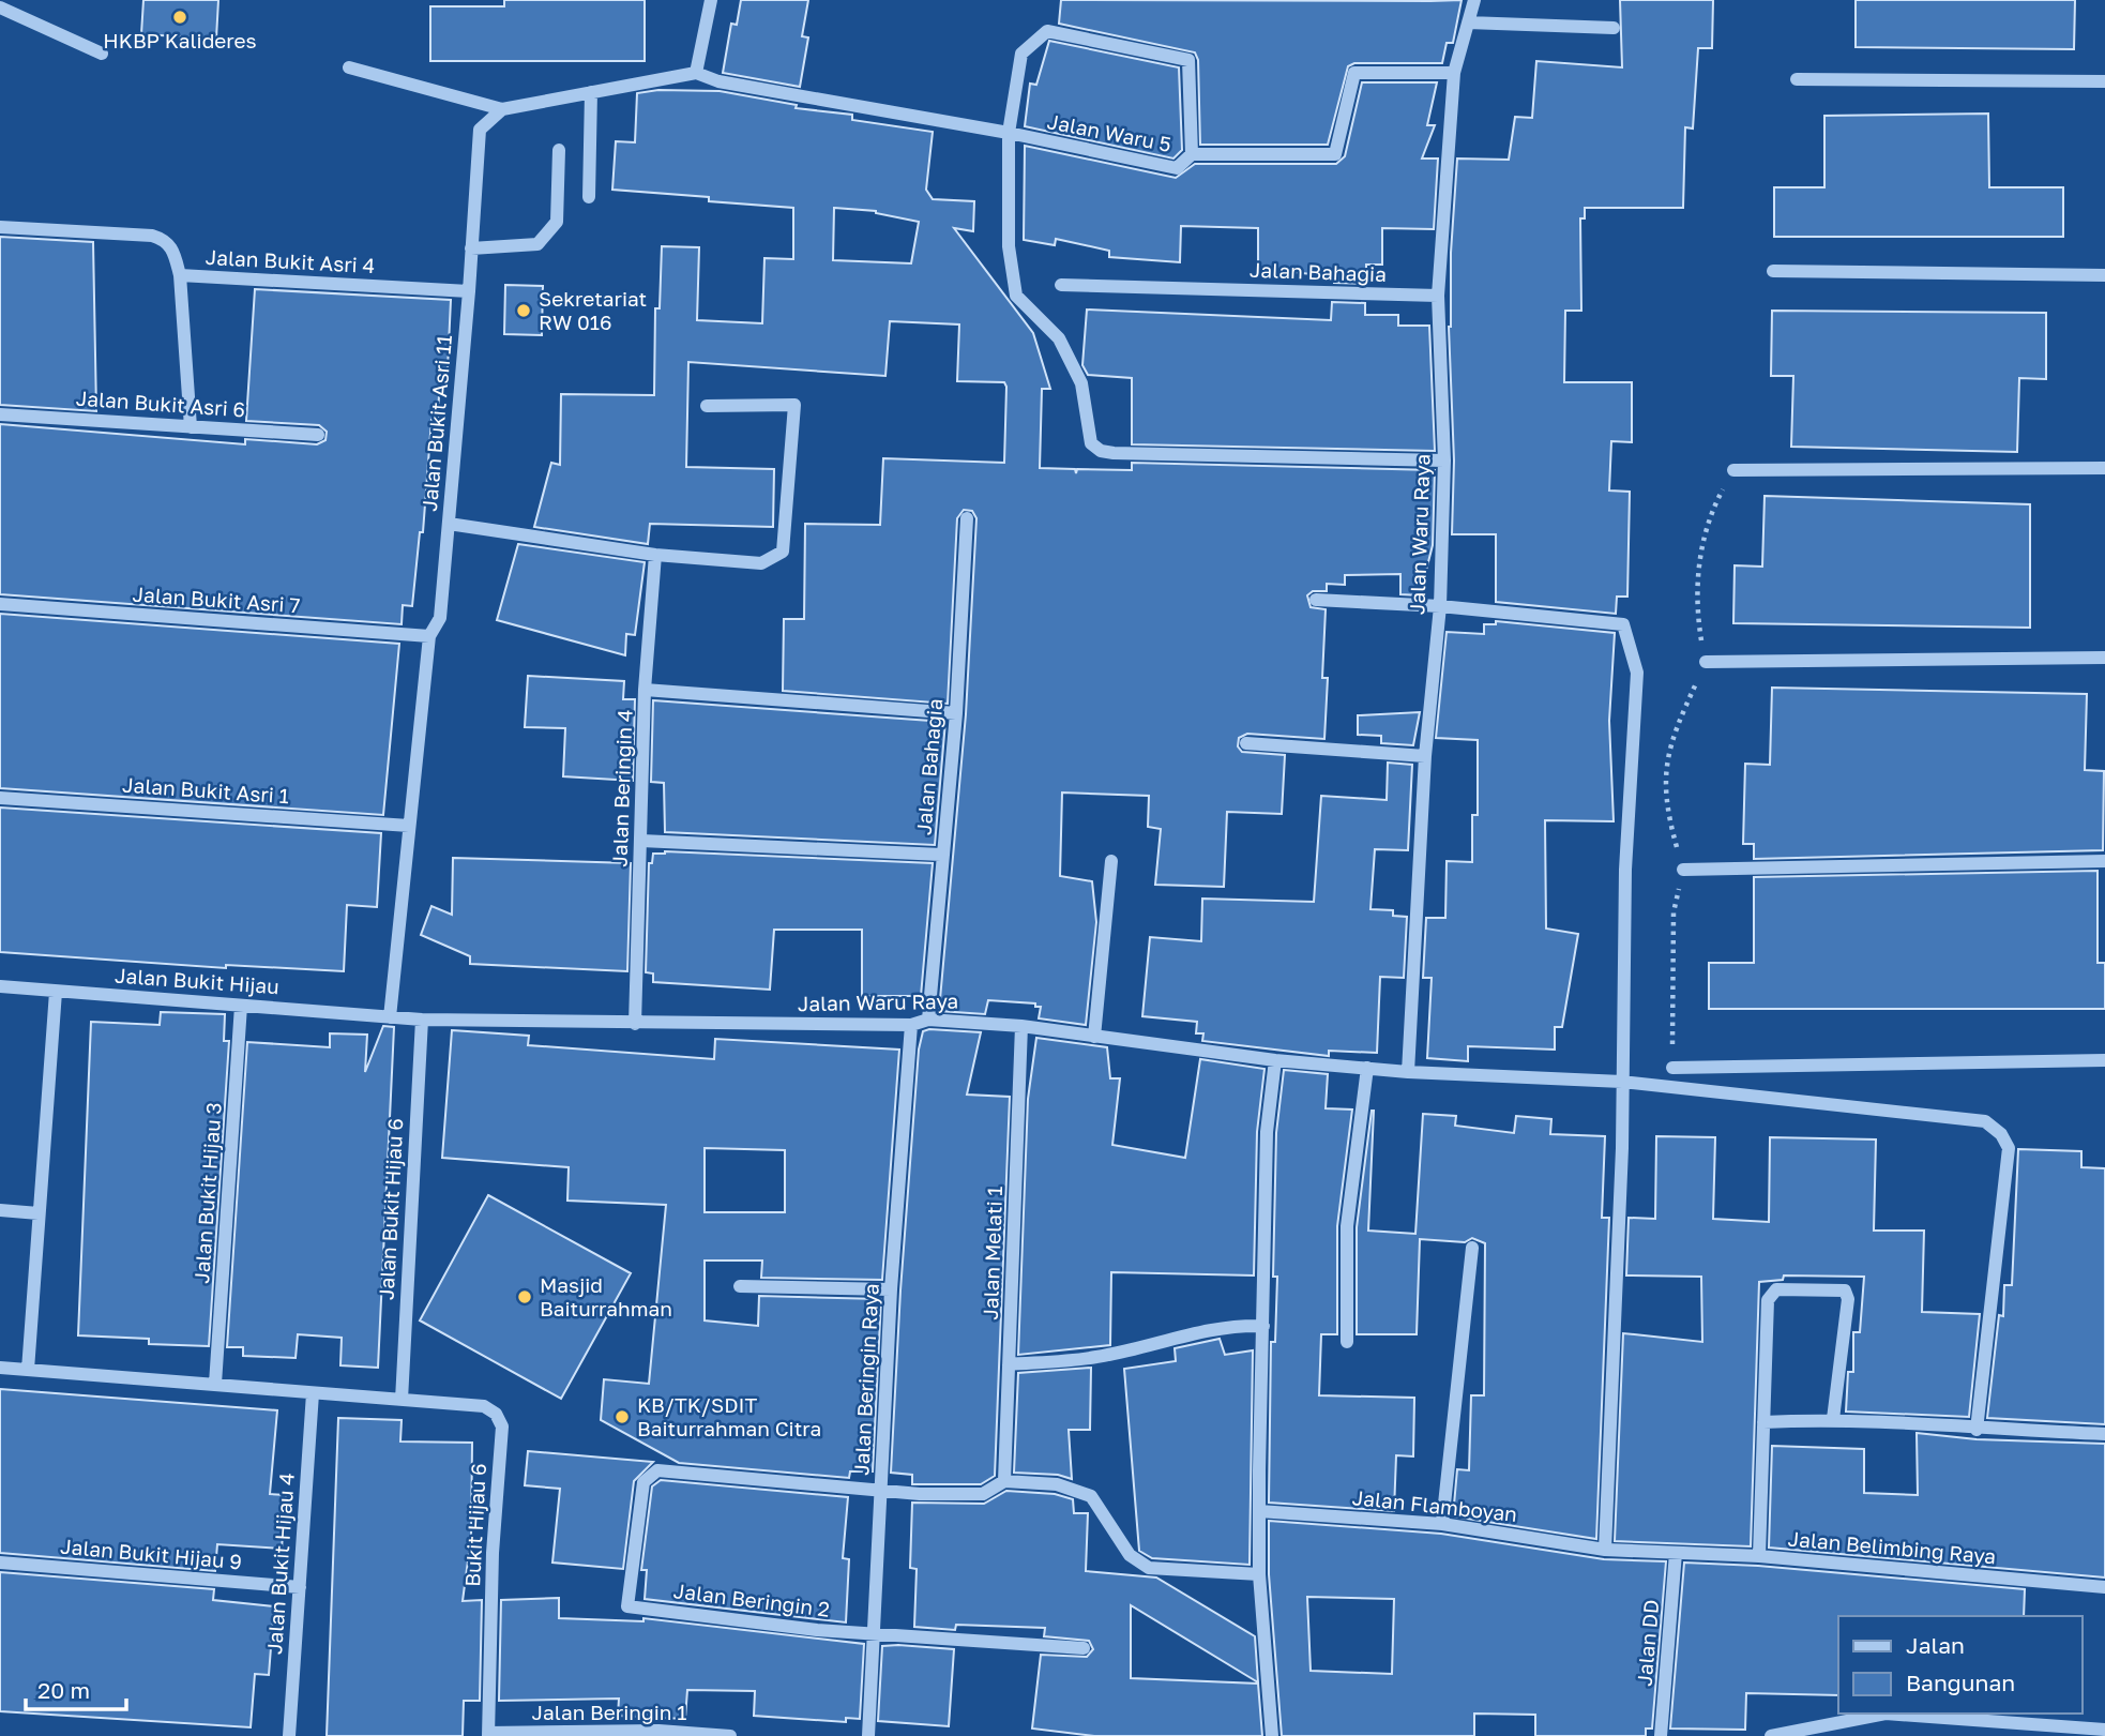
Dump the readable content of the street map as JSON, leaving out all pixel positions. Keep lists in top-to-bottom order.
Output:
{
  "streets": {
    "street": [
      "Jalan Waru 5",
      "Jalan Bukit Asri 4",
      "Jalan Bahagia",
      "Jalan Bukit Asri 6",
      "Jalan Bukit Asri 11",
      "Jalan Waru Raya",
      "Jalan Bukit Asri 7",
      "Jalan Beringin 4",
      "Jalan Bukit Asri 1",
      "Jalan Bukit Hijau",
      "Jalan Bukit Hijau 3",
      "Jalan Bukit Hijau 6",
      "Jalan Melati 1",
      "Jalan Beringin Raya",
      "Jalan Flamboyan",
      "Bukit Hijau 6",
      "Jalan Belimbing Raya",
      "Jalan Bukit Hijau 9",
      "Jalan Bukit Hijau 4",
      "Jalan Beringin 2",
      "Jalan DD",
      "Jalan Beringin 1"
    ]
  },
  "crossings": [
    ["Jalan Waru 5", "Jalan Waru Raya"],
    ["Jalan Bukit Asri 4", "Jalan Bukit Asri 11"],
    ["Jalan Bahagia", "Jalan Waru Raya"],
    ["Jalan Bukit Asri 11", "Jalan Waru Raya"],
    ["Jalan Bukit Asri 11", "Jalan Bukit Asri 7"],
    ["Jalan Bukit Asri 11", "Jalan Bukit Asri 1"],
    ["Jalan Bukit Asri 11", "Jalan Bukit Hijau"],
    ["Jalan Waru Raya", "Jalan Beringin 4"],
    ["Jalan Waru Raya", "Jalan Bukit Hijau"],
    ["Jalan Waru Raya", "Jalan Bukit Hijau 6"],
    ["Jalan Waru Raya", "Jalan Melati 1"],
    ["Jalan Waru Raya", "Jalan Beringin Raya"],
    ["Jalan Bukit Hijau", "Jalan Bukit Hijau 3"],
    ["Jalan Bukit Hijau 3", "Bukit Hijau 6"],
    ["Jalan Bukit Hijau 6", "Bukit Hijau 6"],
    ["Jalan Beringin Raya", "Jalan Beringin 2"],
    ["Jalan Flamboyan", "Jalan Belimbing Raya"],
    ["Jalan Flamboyan", "Jalan DD"],
    ["Bukit Hijau 6", "Jalan Bukit Hijau 4"],
    ["Bukit Hijau 6", "Jalan Beringin 1"],
    ["Jalan Belimbing Raya", "Jalan DD"],
    ["Jalan Bukit Hijau 9", "Jalan Bukit Hijau 4"]
  ],
  "places": [
    "HKBP Kalideres",
    "Sekretariat RW 016",
    "Masjid Baiturrahman",
    "KB/TK/SDIT Baiturrahman Citra"
  ],
  "legend": ["Jalan", "Bangunan"],
  "scale_bar": "20 m"
}
